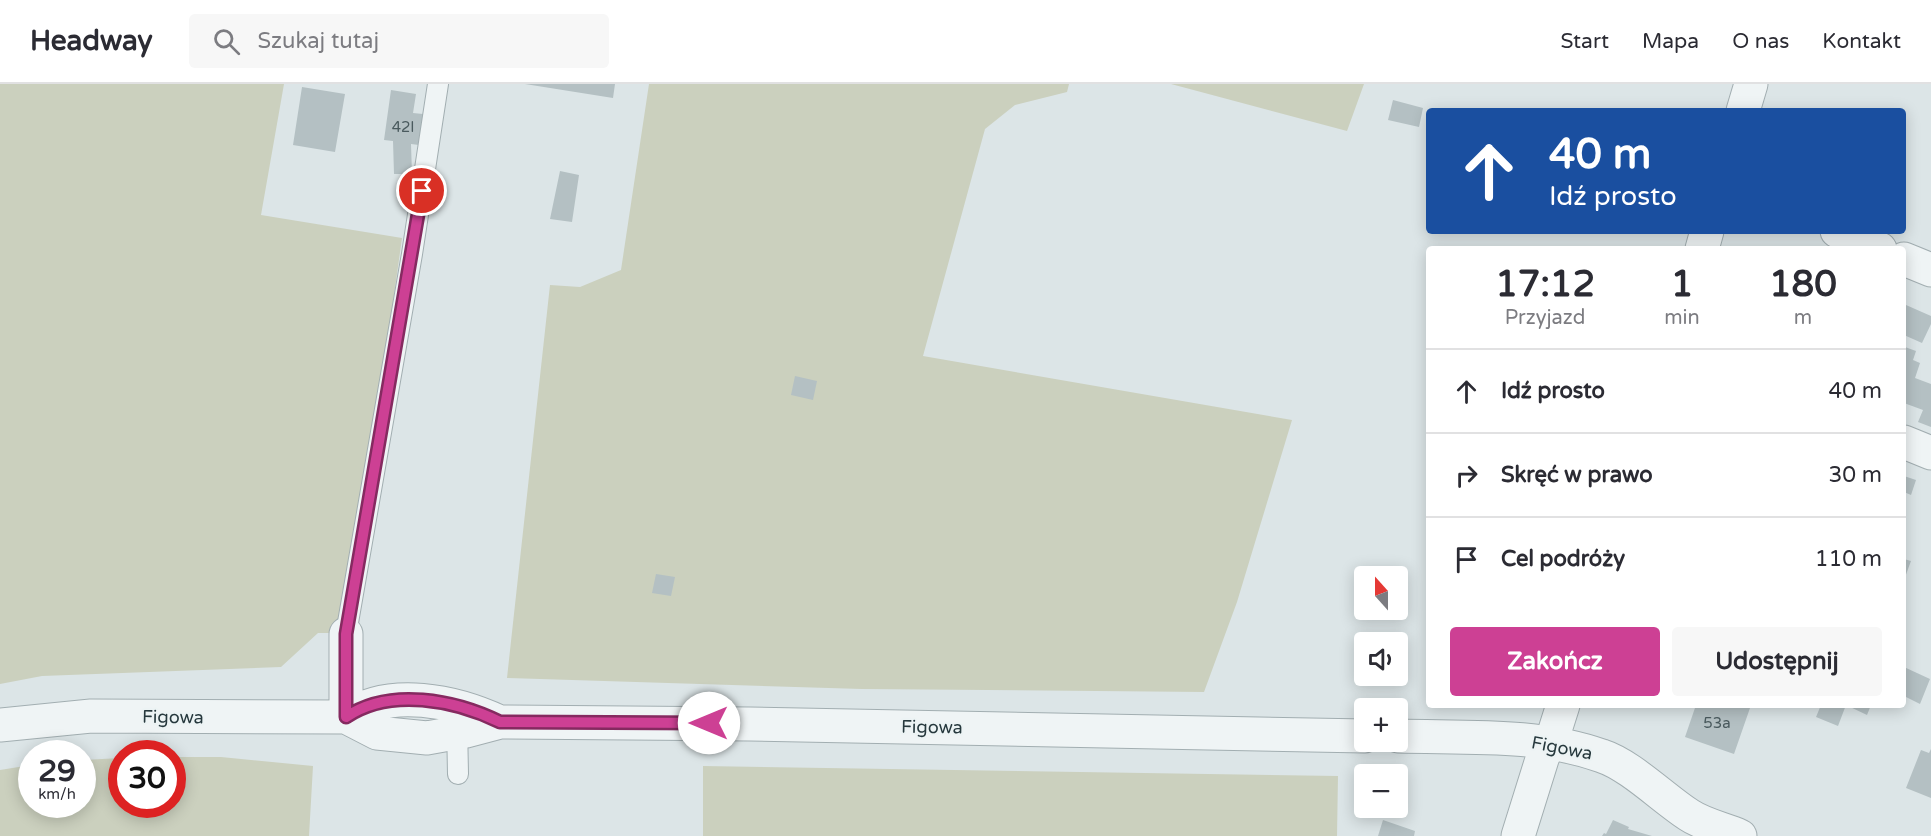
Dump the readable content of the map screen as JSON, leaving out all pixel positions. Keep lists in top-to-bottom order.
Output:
{
  "streets": {
    "street": ["Figowa"]
  },
  "house_numbers": ["42l", "53a"],
  "north": "top",
  "page": {
    "header": "Headway",
    "search": "Szukaj tutaj",
    "nav": [
      "Start",
      "Mapa",
      "O nas",
      "Kontakt"
    ],
    "turn": ["40 m", "Idź prosto"],
    "eta": [
      "17:12",
      "Przyjazd",
      "1",
      "min",
      "180",
      "m"
    ],
    "list": [
      {
        "name": "Idź prosto",
        "value": "40 m"
      },
      {
        "name": "Skręć w prawo",
        "value": "30 m"
      },
      {
        "name": "Cel podróży",
        "value": "110 m"
      }
    ],
    "map_buttons": ["+", "−"],
    "buttons": ["Zakończ", "Udostępnij"],
    "speed": "29 km/h",
    "limit": "30"
  }
}
